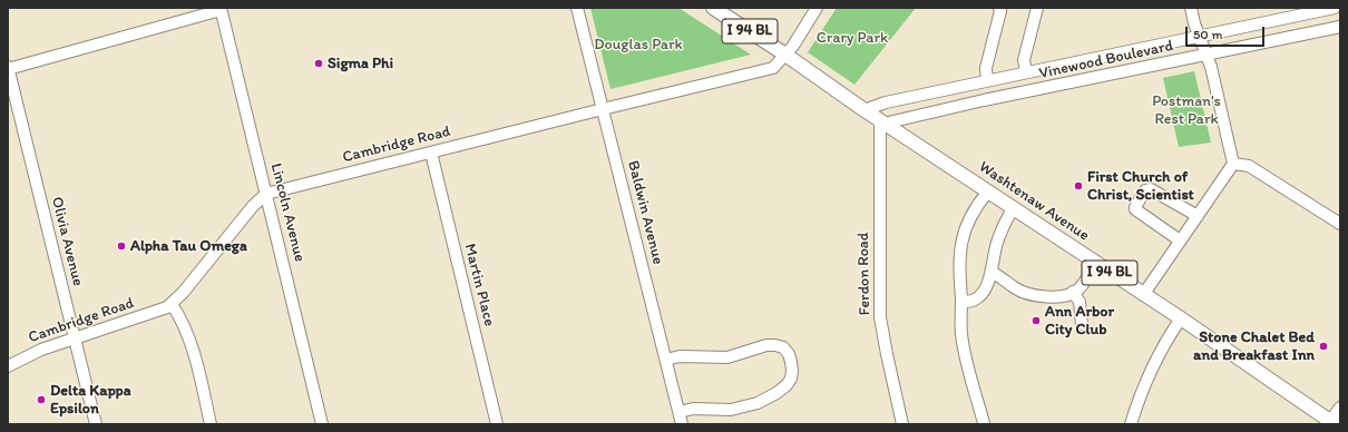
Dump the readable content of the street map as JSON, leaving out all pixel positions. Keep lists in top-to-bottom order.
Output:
{
  "streets": {
    "main road": ["I 94 BL", "Washtenaw Avenue"],
    "street": [
      "Vinewood Boulevard",
      "Cambridge Road",
      "Lincoln Avenue",
      "Baldwin Avenue",
      "Olivia Avenue",
      "Ferdon Road",
      "Martin Place"
    ]
  },
  "crossings": [
    ["Vinewood Boulevard", "Washtenaw Avenue"],
    ["Vinewood Boulevard", "Ferdon Road"],
    ["Cambridge Road", "Washtenaw Avenue"],
    ["Cambridge Road", "Lincoln Avenue"],
    ["Cambridge Road", "Baldwin Avenue"],
    ["Cambridge Road", "Olivia Avenue"],
    ["Cambridge Road", "Martin Place"],
    ["Washtenaw Avenue", "Ferdon Road"]
  ],
  "parks": ["Crary Park", "Douglas Park", "Postman's Rest Park"],
  "places": [
    "Sigma Phi",
    "First Church of Christ, Scientist",
    "Alpha Tau Omega",
    "Ann Arbor City Club",
    "Stone Chalet Bed and Breakfast Inn",
    "Delta Kappa Epsilon"
  ],
  "scale_bar": "50 m"
}
